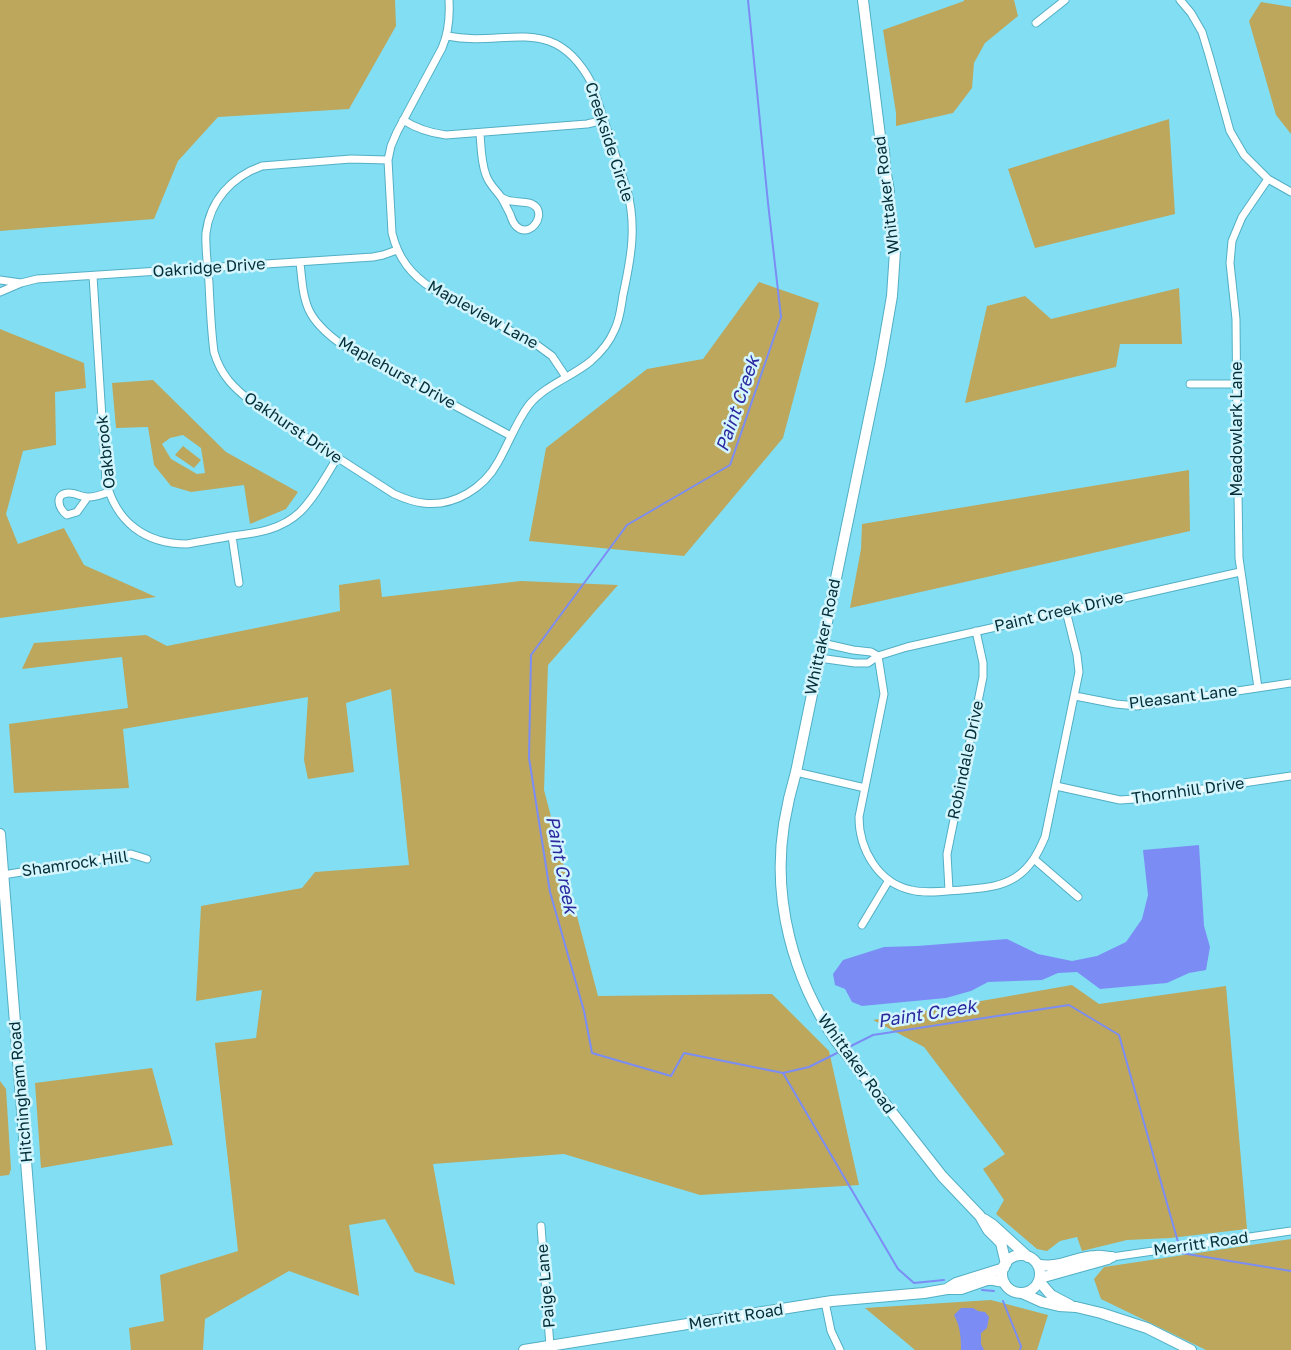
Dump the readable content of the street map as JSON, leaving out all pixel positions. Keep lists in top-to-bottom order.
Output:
{
  "streets": {
    "main road": ["Whittaker Road", "Hitchingham Road", "Merritt Road"],
    "street": [
      "Creekside Circle",
      "Oakridge Drive",
      "Mapleview Lane",
      "Maplehurst Drive",
      "Oakhurst Drive",
      "Meadowlark Lane",
      "Oakbrook",
      "Paint Creek Drive",
      "Pleasant Lane",
      "Robindale Drive",
      "Thornhill Drive",
      "Shamrock Hill",
      "Paige Lane"
    ]
  },
  "crossings": [
    ["Creekside Circle", "Mapleview Lane"],
    ["Creekside Circle", "Maplehurst Drive"],
    ["Creekside Circle", "Oakhurst Drive"],
    ["Whittaker Road", "Paint Creek Drive"],
    ["Whittaker Road", "Merritt Road"],
    ["Oakridge Drive", "Mapleview Lane"],
    ["Oakridge Drive", "Maplehurst Drive"],
    ["Oakridge Drive", "Oakhurst Drive"],
    ["Oakridge Drive", "Oakbrook"],
    ["Mapleview Lane", "Oakhurst Drive"],
    ["Maplehurst Drive", "Oakhurst Drive"],
    ["Oakhurst Drive", "Oakbrook"],
    ["Meadowlark Lane", "Paint Creek Drive"],
    ["Meadowlark Lane", "Pleasant Lane"],
    ["Paint Creek Drive", "Robindale Drive"],
    ["Shamrock Hill", "Hitchingham Road"],
    ["Merritt Road", "Paige Lane"]
  ],
  "water": ["Paint Creek"]
}
